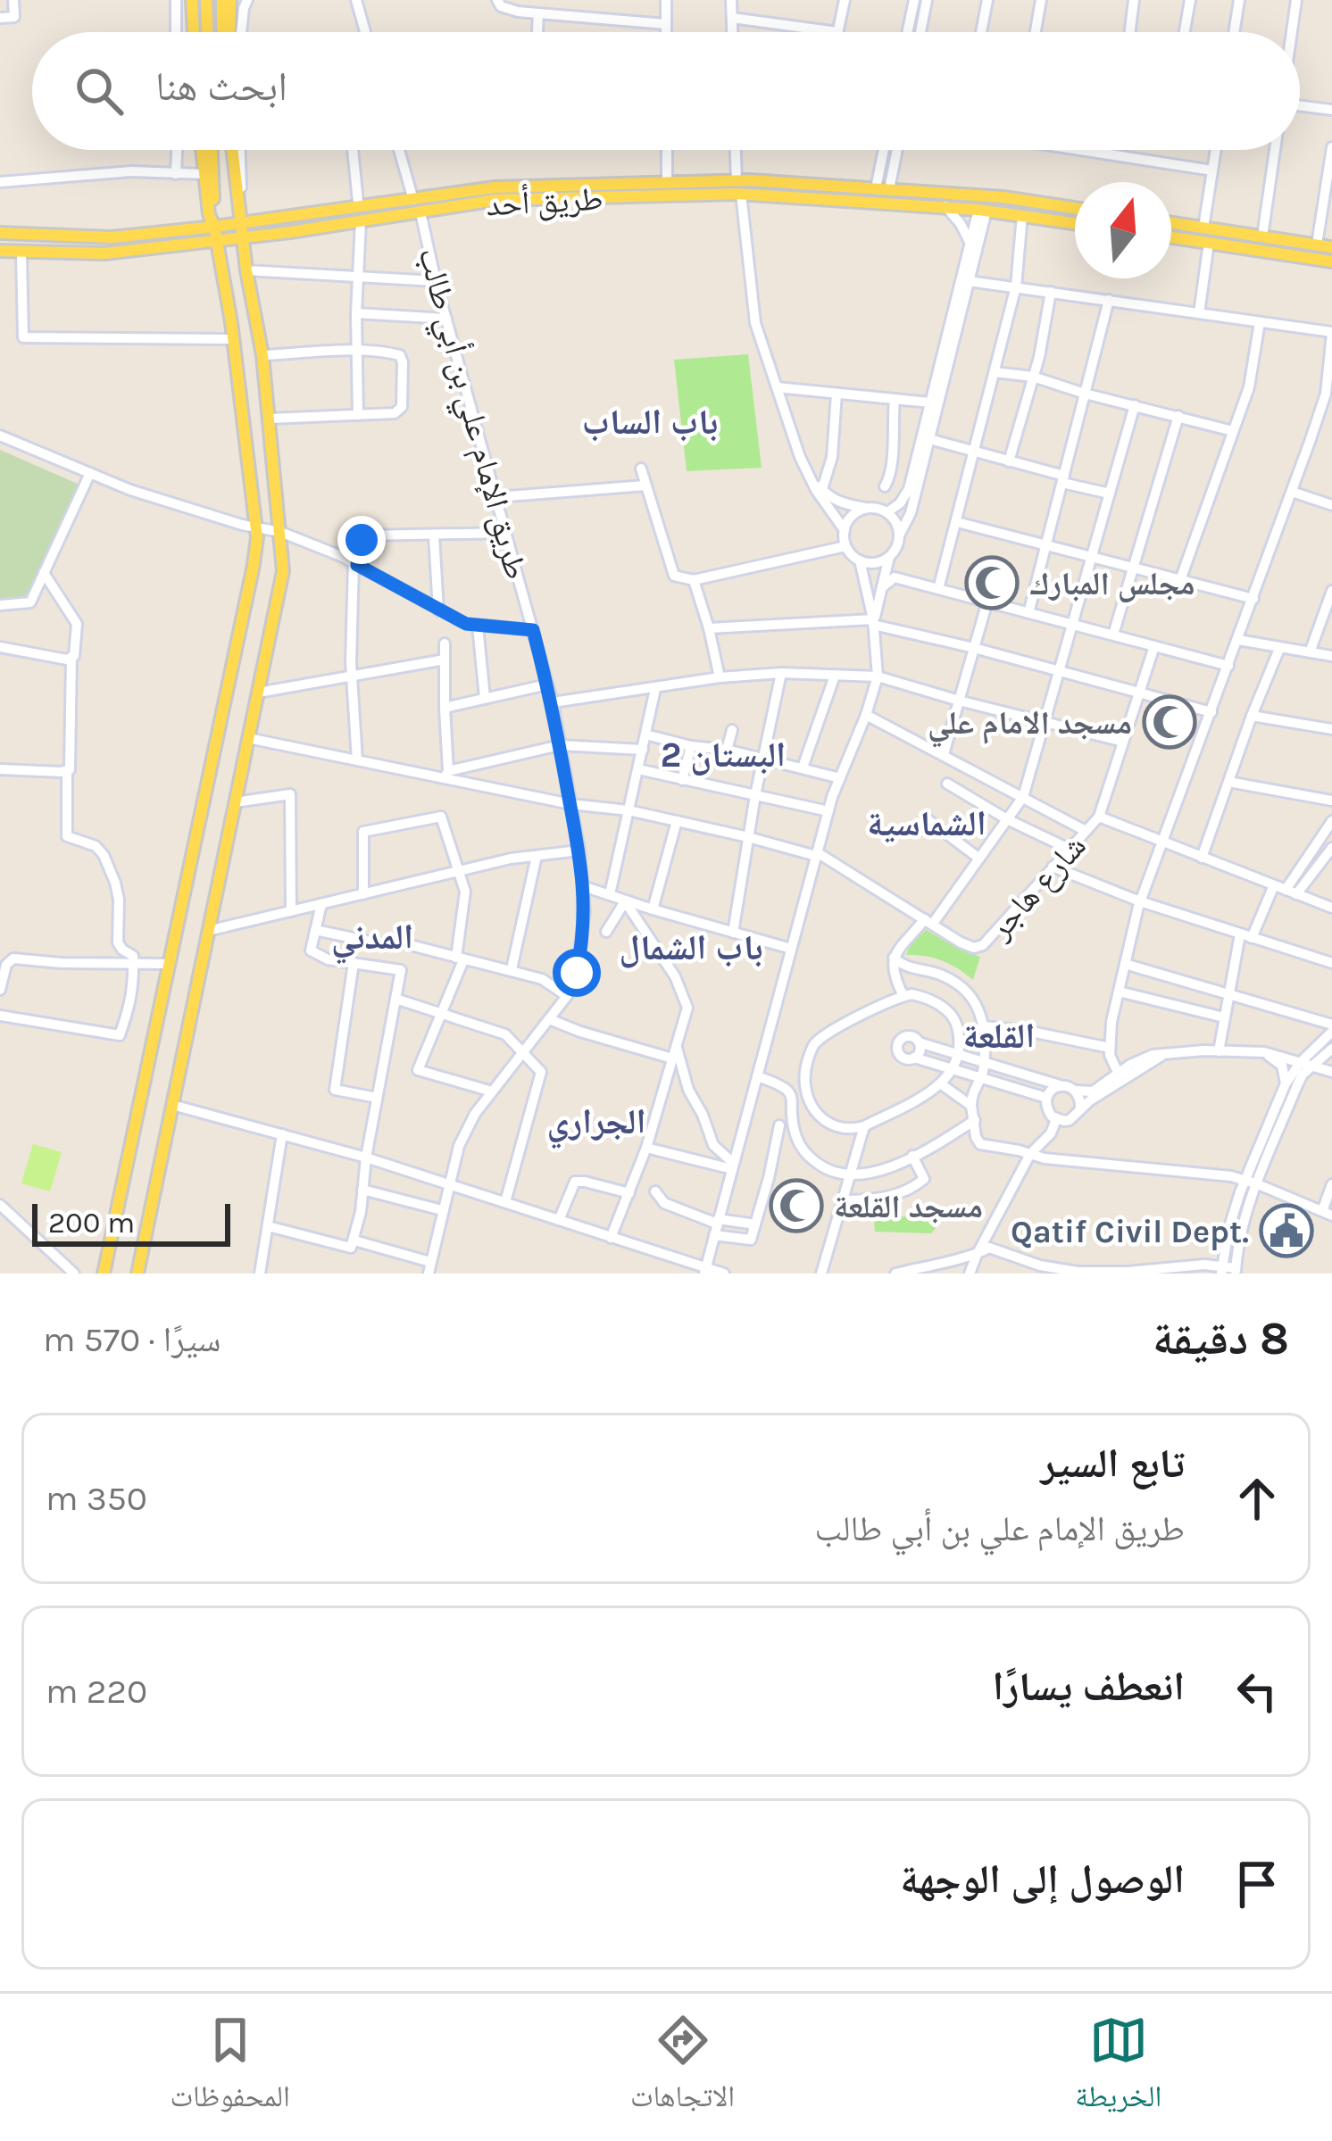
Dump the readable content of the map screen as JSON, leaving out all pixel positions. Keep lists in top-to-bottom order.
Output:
{
  "streets": {
    "main road": ["طريق أحد"],
    "street": ["طريق الإمام علي بن أبي طالب", "شارع هاجر"]
  },
  "crossings": [
    ["طريق أحد", "طريق الإمام علي بن أبي طالب"],
    ["طريق الإمام علي بن أبي طالب", "شارع هاجر"]
  ],
  "districts": [
    "باب الساب",
    "البستان 2",
    "الشماسية",
    "المدني",
    "باب الشمال",
    "القلعة",
    "الجراري"
  ],
  "places": {
    "mosque": ["مجلس المبارك", "مسجد الامام علي", "مسجد القلعة"],
    "public building": ["Qatif Civil Dept."]
  },
  "scale_bar": "200 m",
  "north": "top",
  "page": {
    "search": "ابحث هنا",
    "scale": "200 m",
    "heading": ["8 دقيقة", "سيرًا · 570 m"],
    "list": [
      ["تابع السير", "طريق الإمام علي بن أبي طالب", "350 m"],
      ["انعطف يسارًا", "220 m"],
      "الوصول إلى الوجهة"
    ],
    "nav": ["الخريطة", "الاتجاهات", "المحفوظات"]
  }
}
